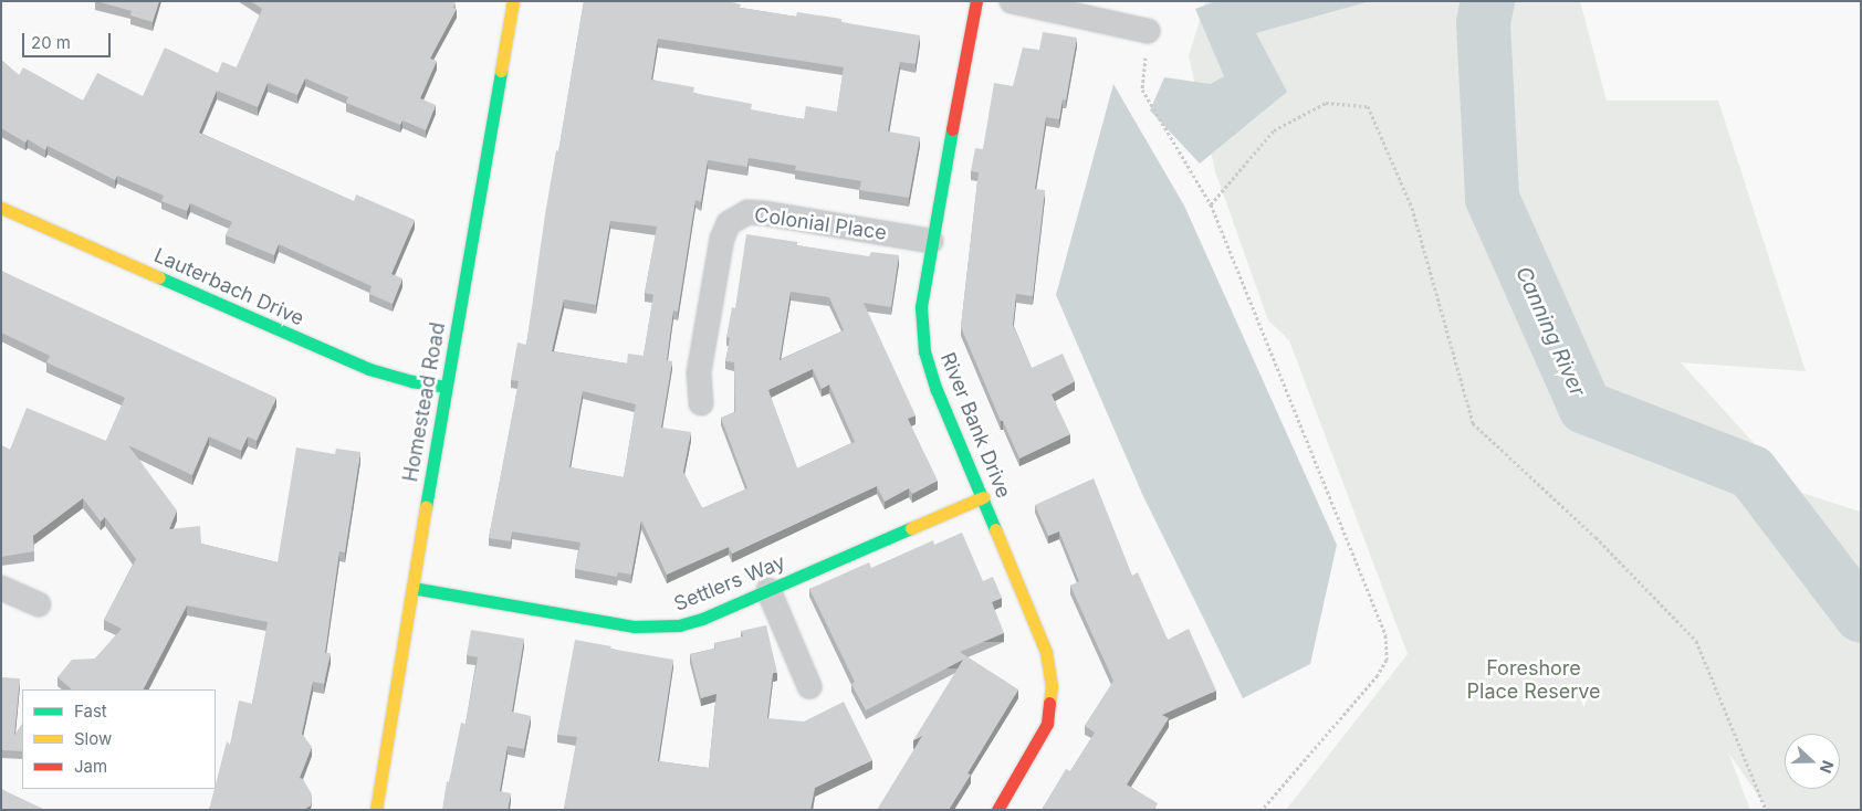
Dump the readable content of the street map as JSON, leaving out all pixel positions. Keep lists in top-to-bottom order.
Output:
{
  "streets": {
    "street": [
      "Colonial Place",
      "Lauterbach Drive",
      "Homestead Road",
      "River Bank Drive",
      "Settlers Way"
    ]
  },
  "crossings": [
    ["Colonial Place", "River Bank Drive"],
    ["Lauterbach Drive", "Homestead Road"],
    ["Homestead Road", "Settlers Way"],
    ["River Bank Drive", "Settlers Way"]
  ],
  "water": ["Canning River"],
  "parks": ["Foreshore Place Reserve"],
  "legend": ["Fast", "Slow", "Jam"],
  "scale_bar": "20 m",
  "north": "right"
}
